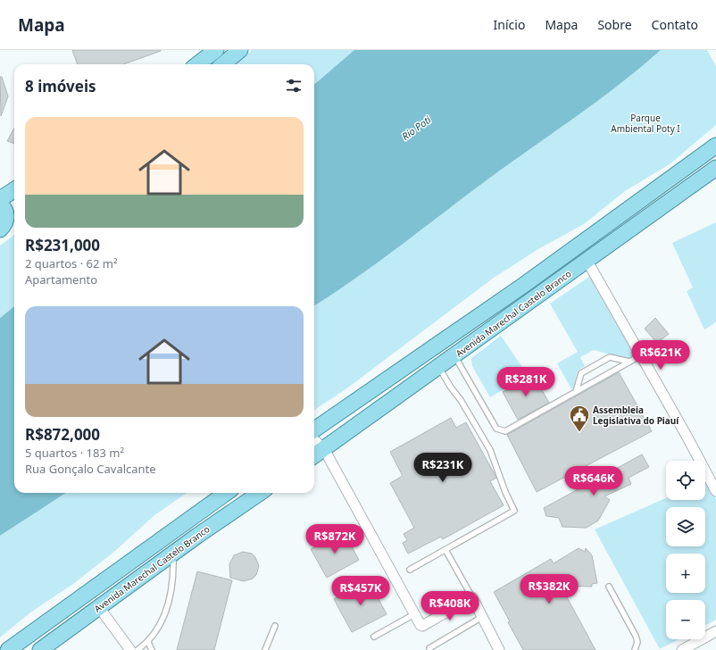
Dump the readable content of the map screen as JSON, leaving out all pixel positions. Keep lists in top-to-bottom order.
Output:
{
  "streets": {
    "main road": ["Avenida Marechal Castelo Branco"]
  },
  "water": ["Rio Poti"],
  "parks": ["Parque Ambiental Poty I"],
  "places": {
    "public building": ["Assembleia Legislativa do Piauí"]
  },
  "page": {
    "header": "Mapa",
    "nav": [
      "Início",
      "Mapa",
      "Sobre",
      "Contato"
    ],
    "heading": "8 imóveis",
    "list": [
      {
        "name": "R$231,000",
        "note": "2 quartos · 62 m² · Apartamento"
      },
      {
        "name": "R$872,000",
        "note": "5 quartos · 183 m² · Rua Gonçalo Cavalcante"
      }
    ],
    "price": [
      "R$621K",
      "R$281K",
      "R$231K",
      "R$646K",
      "R$872K",
      "R$382K",
      "R$457K",
      "R$408K"
    ],
    "map_buttons": ["+", "−"]
  }
}
